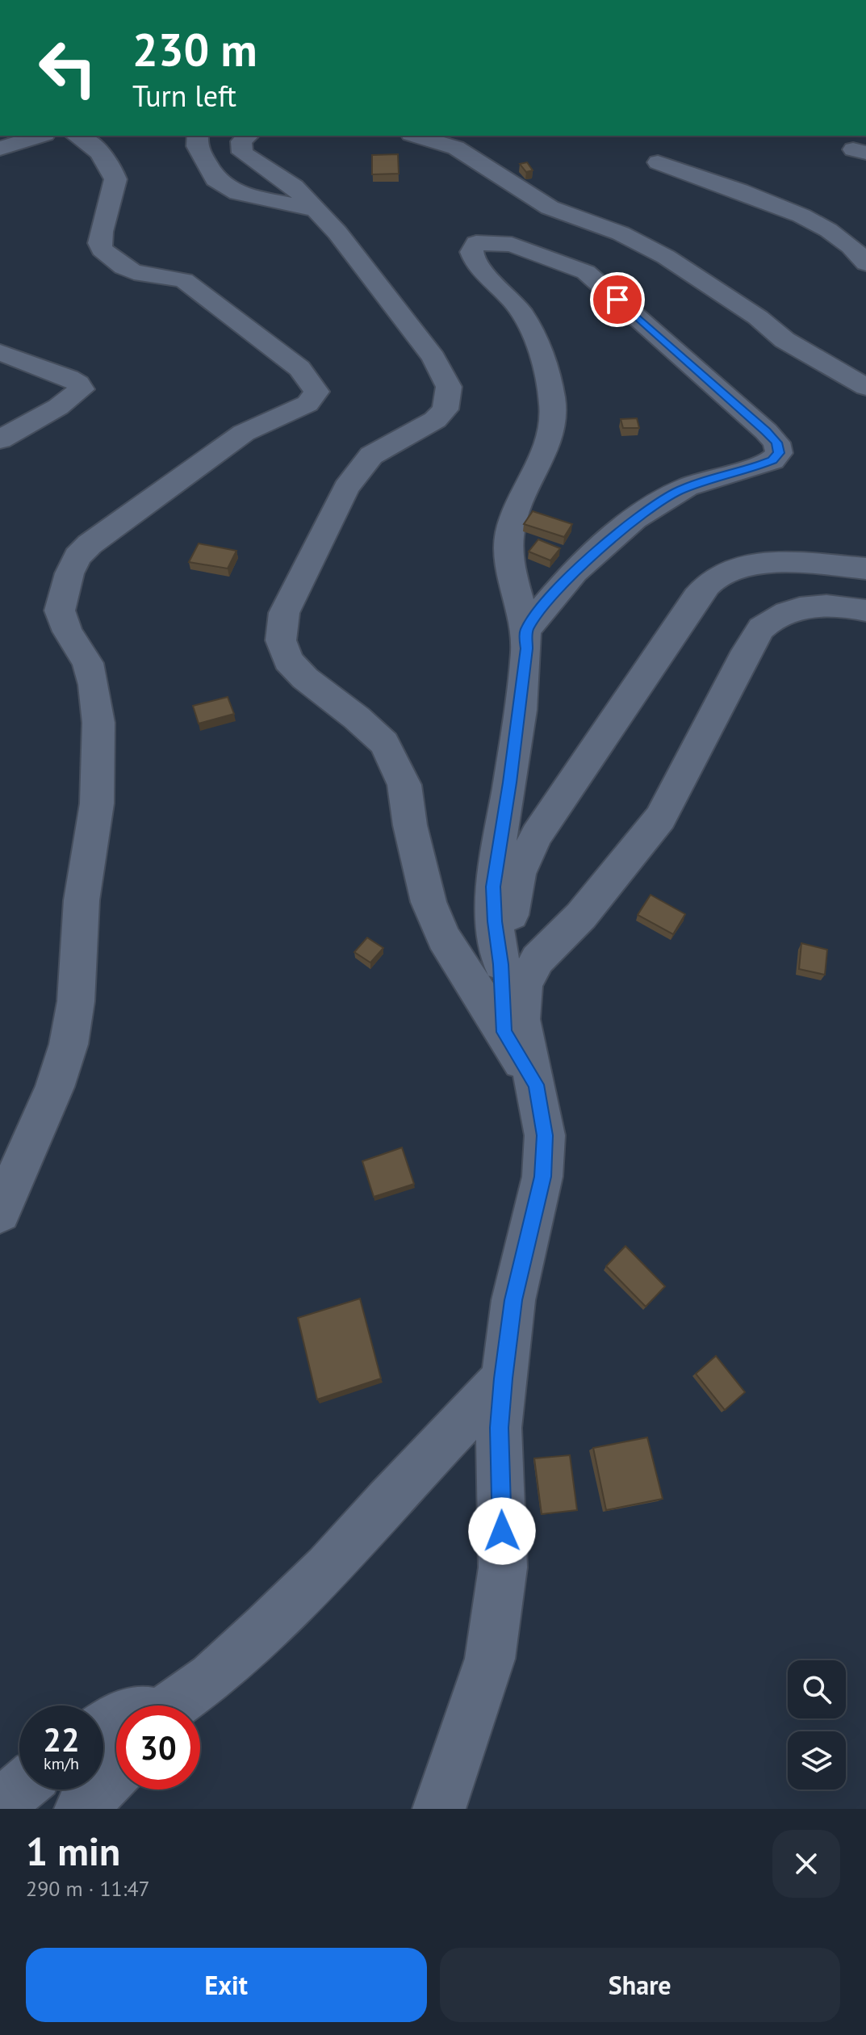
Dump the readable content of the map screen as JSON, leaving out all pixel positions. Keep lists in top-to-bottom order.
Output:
{
  "page": {
    "turn": ["230 m", "Turn left"],
    "speed": "22 km/h",
    "limit": "30",
    "heading": ["1 min", "290 m · 11:47"],
    "buttons": ["Exit", "Share"]
  }
}
